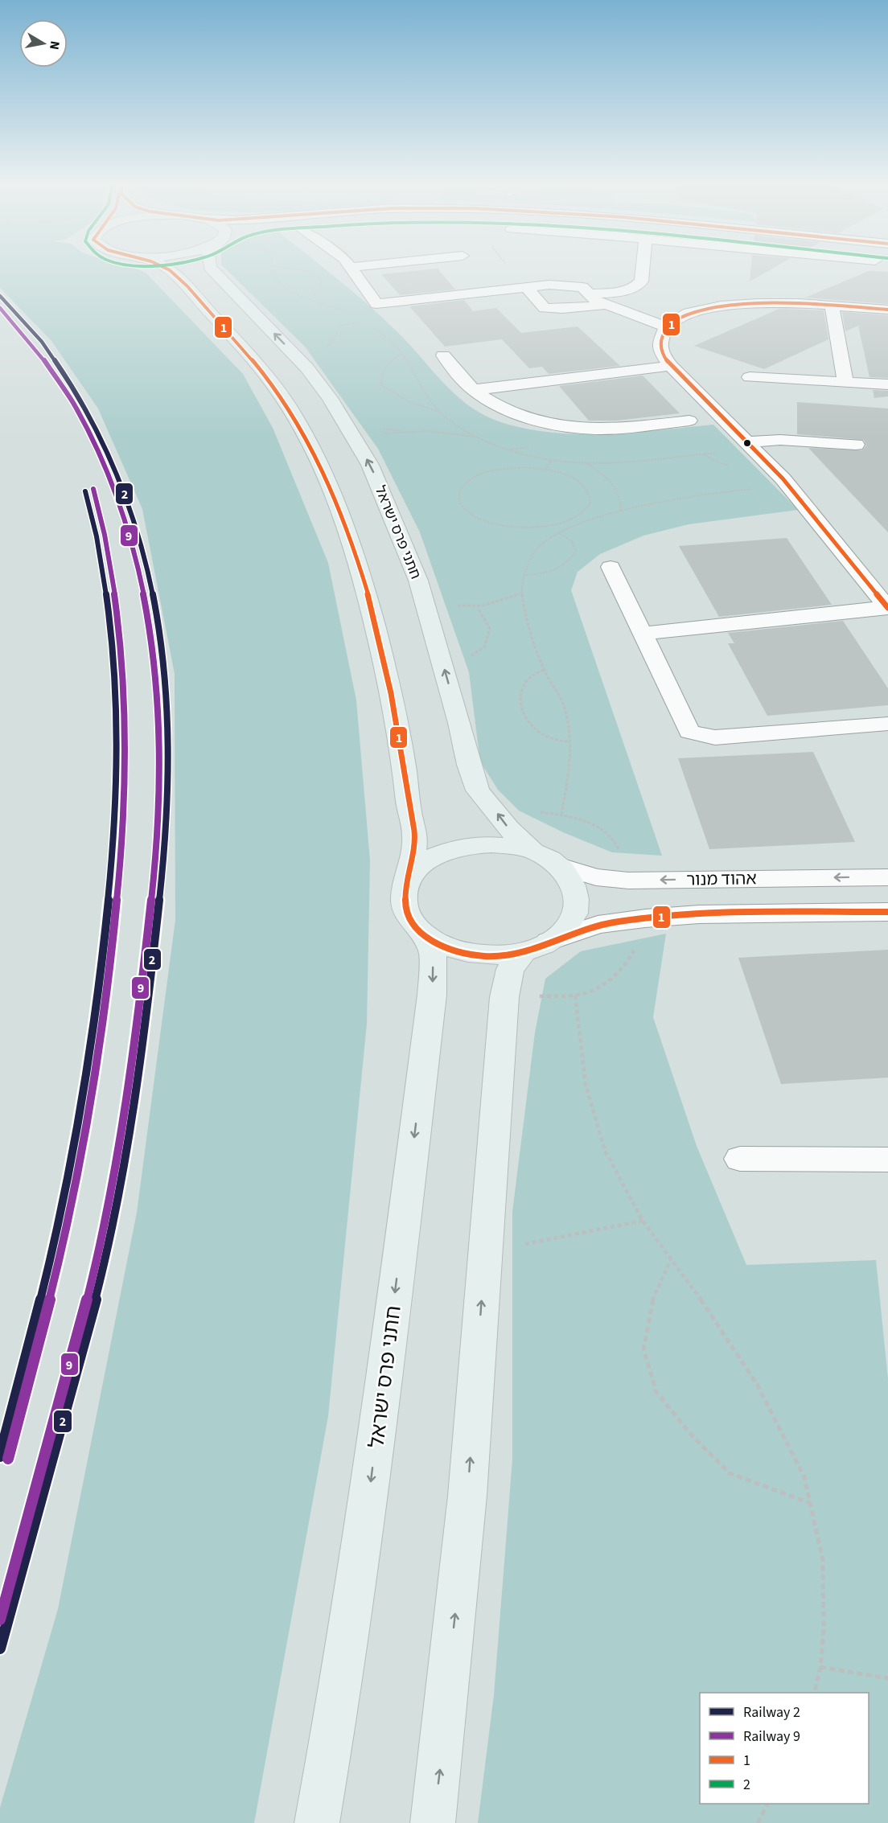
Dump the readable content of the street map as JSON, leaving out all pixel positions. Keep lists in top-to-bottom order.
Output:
{
  "streets": {
    "main road": ["חתני פרס ישראל"],
    "street": ["אהוד מנור"]
  },
  "crossings": [
    ["חתני פרס ישראל", "אהוד מנור"]
  ],
  "lines": ["transit line 1", "rail line 2", "rail line 9"],
  "legend": [
    "Railway 2",
    "Railway 9",
    "1",
    "2"
  ],
  "north": "right"
}
